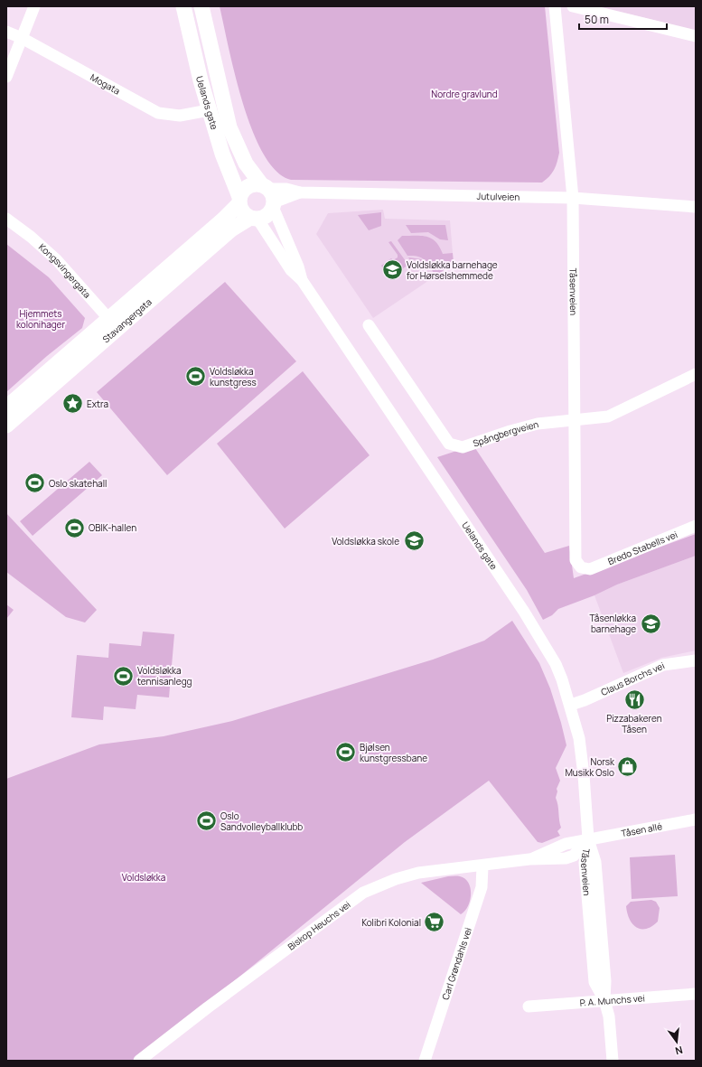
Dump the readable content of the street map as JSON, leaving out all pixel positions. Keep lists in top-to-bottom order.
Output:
{
  "streets": {
    "main road": ["Uelands gate", "Stavangergata"],
    "street": [
      "Mogata",
      "Jutulveien",
      "Kongsvingergata",
      "Tåsenveien",
      "Spångbergveien",
      "Bredo Stabells vei",
      "Claus Borchs vei",
      "Tåsen allé",
      "Biskop Heuchs vei",
      "Carl Grøndahls vei",
      "P. A. Munchs vei"
    ]
  },
  "crossings": [
    ["Mogata", "Uelands gate"],
    ["Uelands gate", "Jutulveien"],
    ["Uelands gate", "Tåsenveien"],
    ["Uelands gate", "Stavangergata"],
    ["Uelands gate", "Claus Borchs vei"],
    ["Uelands gate", "Tåsen allé"],
    ["Uelands gate", "Biskop Heuchs vei"],
    ["Jutulveien", "Tåsenveien"],
    ["Jutulveien", "Stavangergata"],
    ["Kongsvingergata", "Stavangergata"],
    ["Tåsenveien", "Spångbergveien"],
    ["Tåsenveien", "Bredo Stabells vei"],
    ["Tåsenveien", "Tåsen allé"],
    ["Tåsenveien", "Biskop Heuchs vei"],
    ["Tåsenveien", "P. A. Munchs vei"],
    ["Tåsen allé", "Biskop Heuchs vei"],
    ["Biskop Heuchs vei", "Carl Grøndahls vei"]
  ],
  "parks": ["Nordre gravlund", "Hjemmets kolonihager", "Voldsløkka"],
  "places": {
    "school or university": ["Voldsløkka barnehage for Hørselshemmede", "Voldsløkka skole", "Tåsenløkka barnehage"],
    "sports": [
      "Voldsløkka kunstgress",
      "Oslo skatehall",
      "OBIK-hallen",
      "Voldsløkka tennisanlegg",
      "Bjølsen kunstgressbane",
      "Oslo Sandvolleyballklubb"
    ],
    "place": ["Extra"],
    "restaurant": ["Pizzabakeren Tåsen"],
    "shop": ["Norsk Musikk Oslo"],
    "supermarket": ["Kolibri Kolonial"]
  },
  "scale_bar": "50 m",
  "north": "bottom"
}
